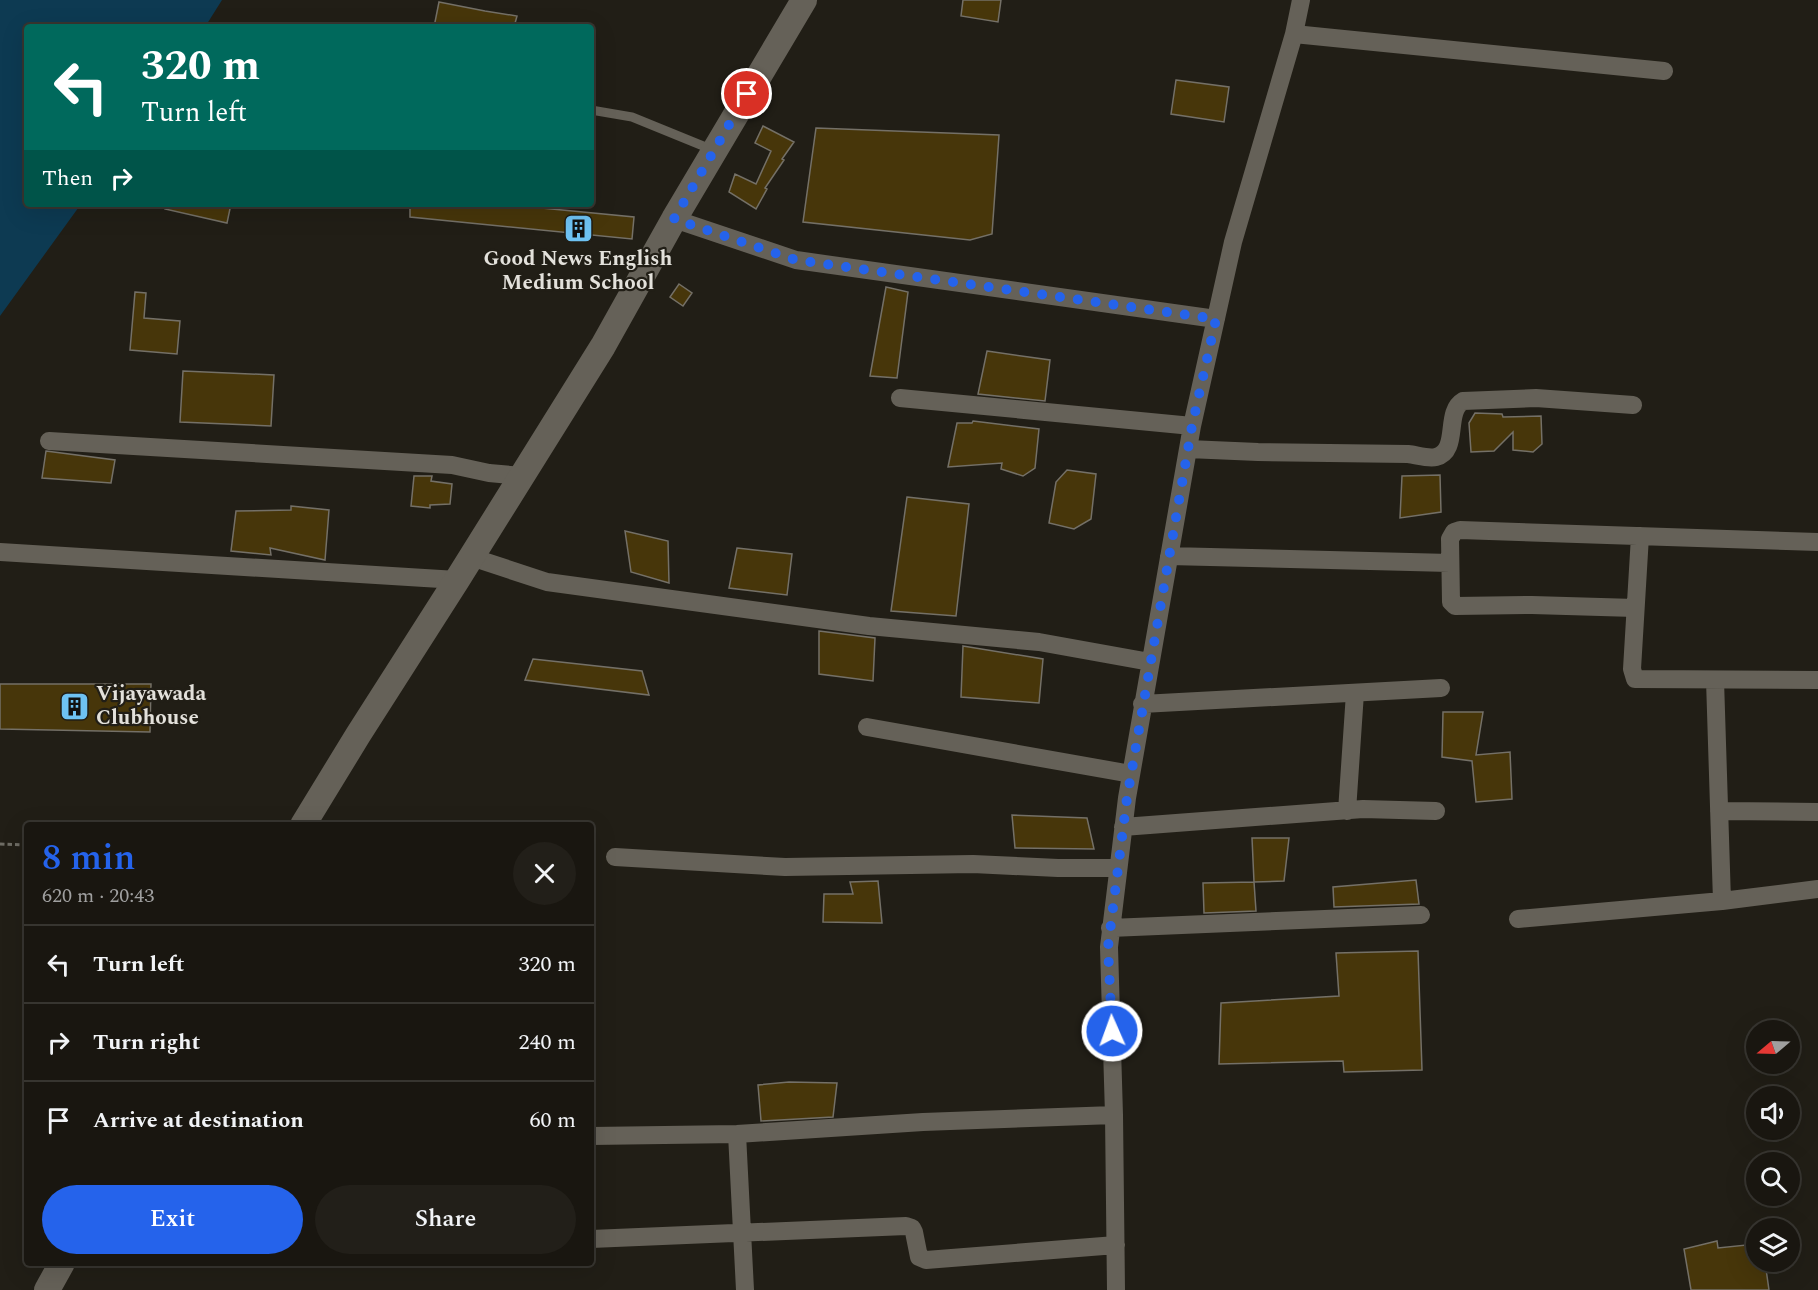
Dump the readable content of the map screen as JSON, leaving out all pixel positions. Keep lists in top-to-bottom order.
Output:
{
  "places": {
    "building": ["Good News English Medium School", "Vijayawada Clubhouse"]
  },
  "north": "left",
  "page": {
    "turn": ["320 m", "Turn left"],
    "then": "Then",
    "heading": ["8 min", "620 m · 20:43"],
    "list": [
      {
        "name": "Turn left",
        "value": "320 m"
      },
      {
        "name": "Turn right",
        "value": "240 m"
      },
      {
        "name": "Arrive at destination",
        "value": "60 m"
      }
    ],
    "buttons": ["Exit", "Share"]
  }
}
